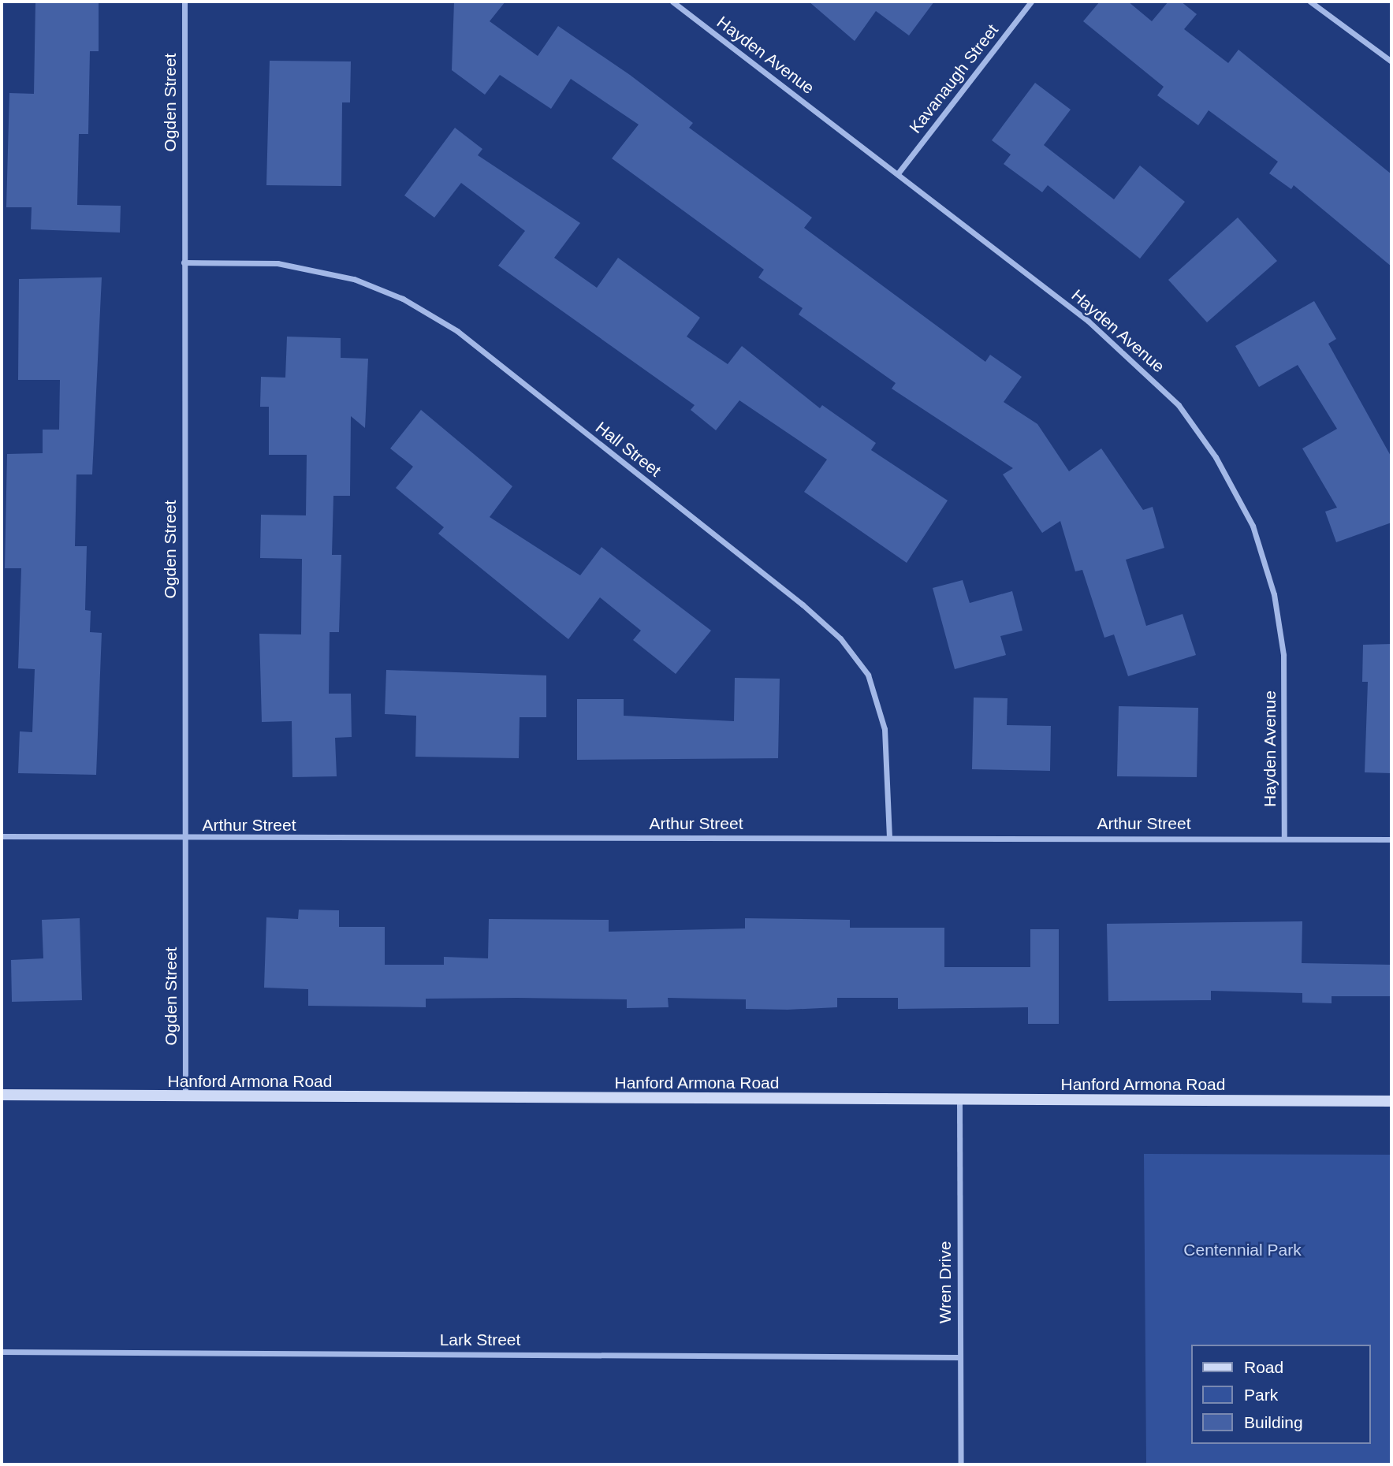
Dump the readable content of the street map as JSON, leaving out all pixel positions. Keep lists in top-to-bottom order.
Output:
{
  "streets": {
    "main road": ["Hanford Armona Road"],
    "street": [
      "Hayden Avenue",
      "Kavanaugh Street",
      "Ogden Street",
      "Hall Street",
      "Arthur Street",
      "Wren Drive",
      "Lark Street"
    ]
  },
  "crossings": [
    ["Hayden Avenue", "Kavanaugh Street"],
    ["Hayden Avenue", "Arthur Street"],
    ["Ogden Street", "Hall Street"],
    ["Ogden Street", "Arthur Street"],
    ["Ogden Street", "Hanford Armona Road"],
    ["Hall Street", "Arthur Street"],
    ["Hanford Armona Road", "Wren Drive"],
    ["Wren Drive", "Lark Street"]
  ],
  "parks": ["Centennial Park"],
  "legend": ["Road", "Park", "Building"]
}
